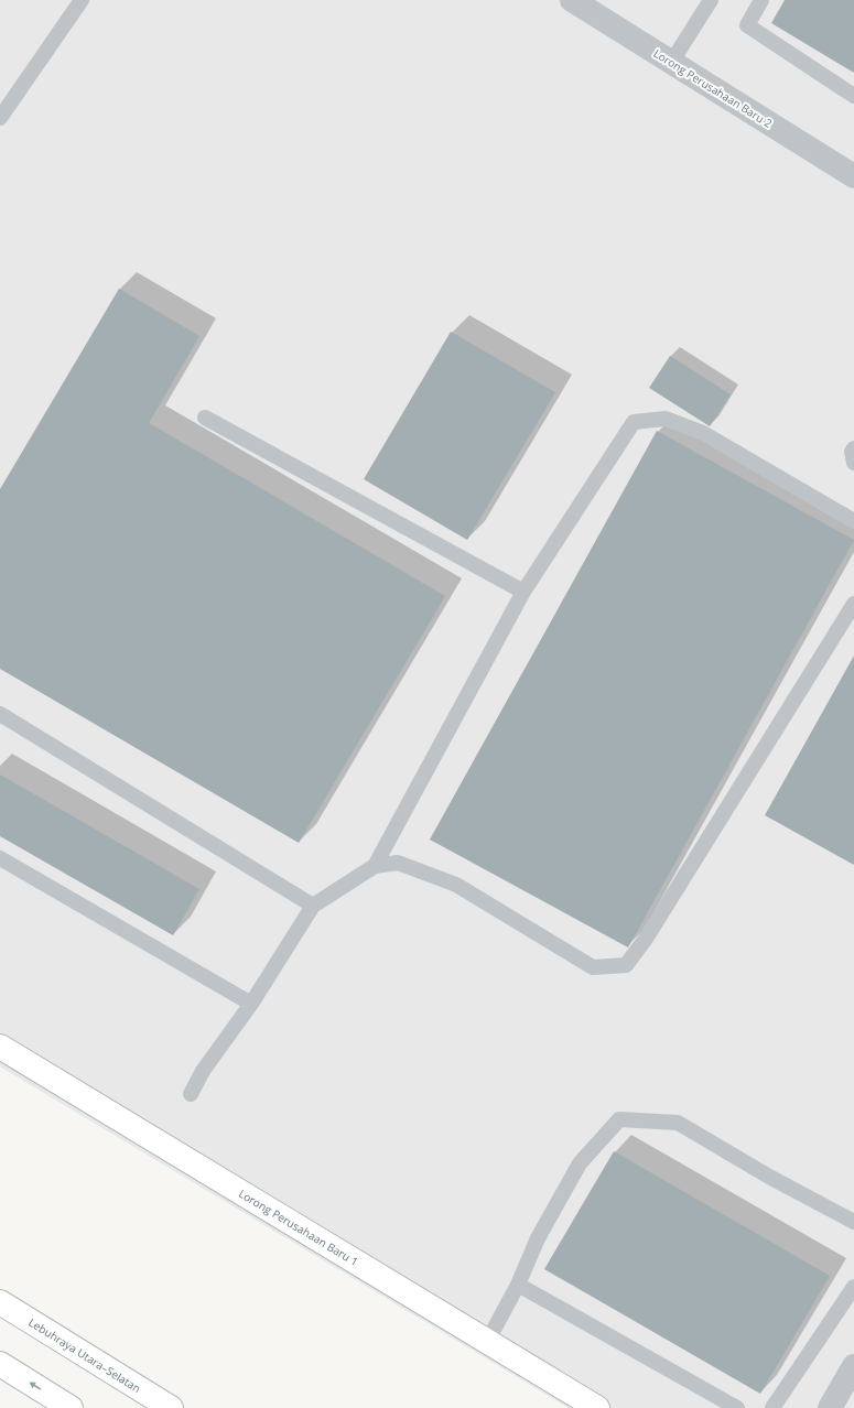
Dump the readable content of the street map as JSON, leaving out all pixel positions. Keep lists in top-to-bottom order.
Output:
{
  "streets": {
    "main road": ["Lorong Perusahaan Baru 1", "Lebuhraya Utara–Selatan"],
    "street": ["Lorong Perusahaan Baru 2"]
  }
}
